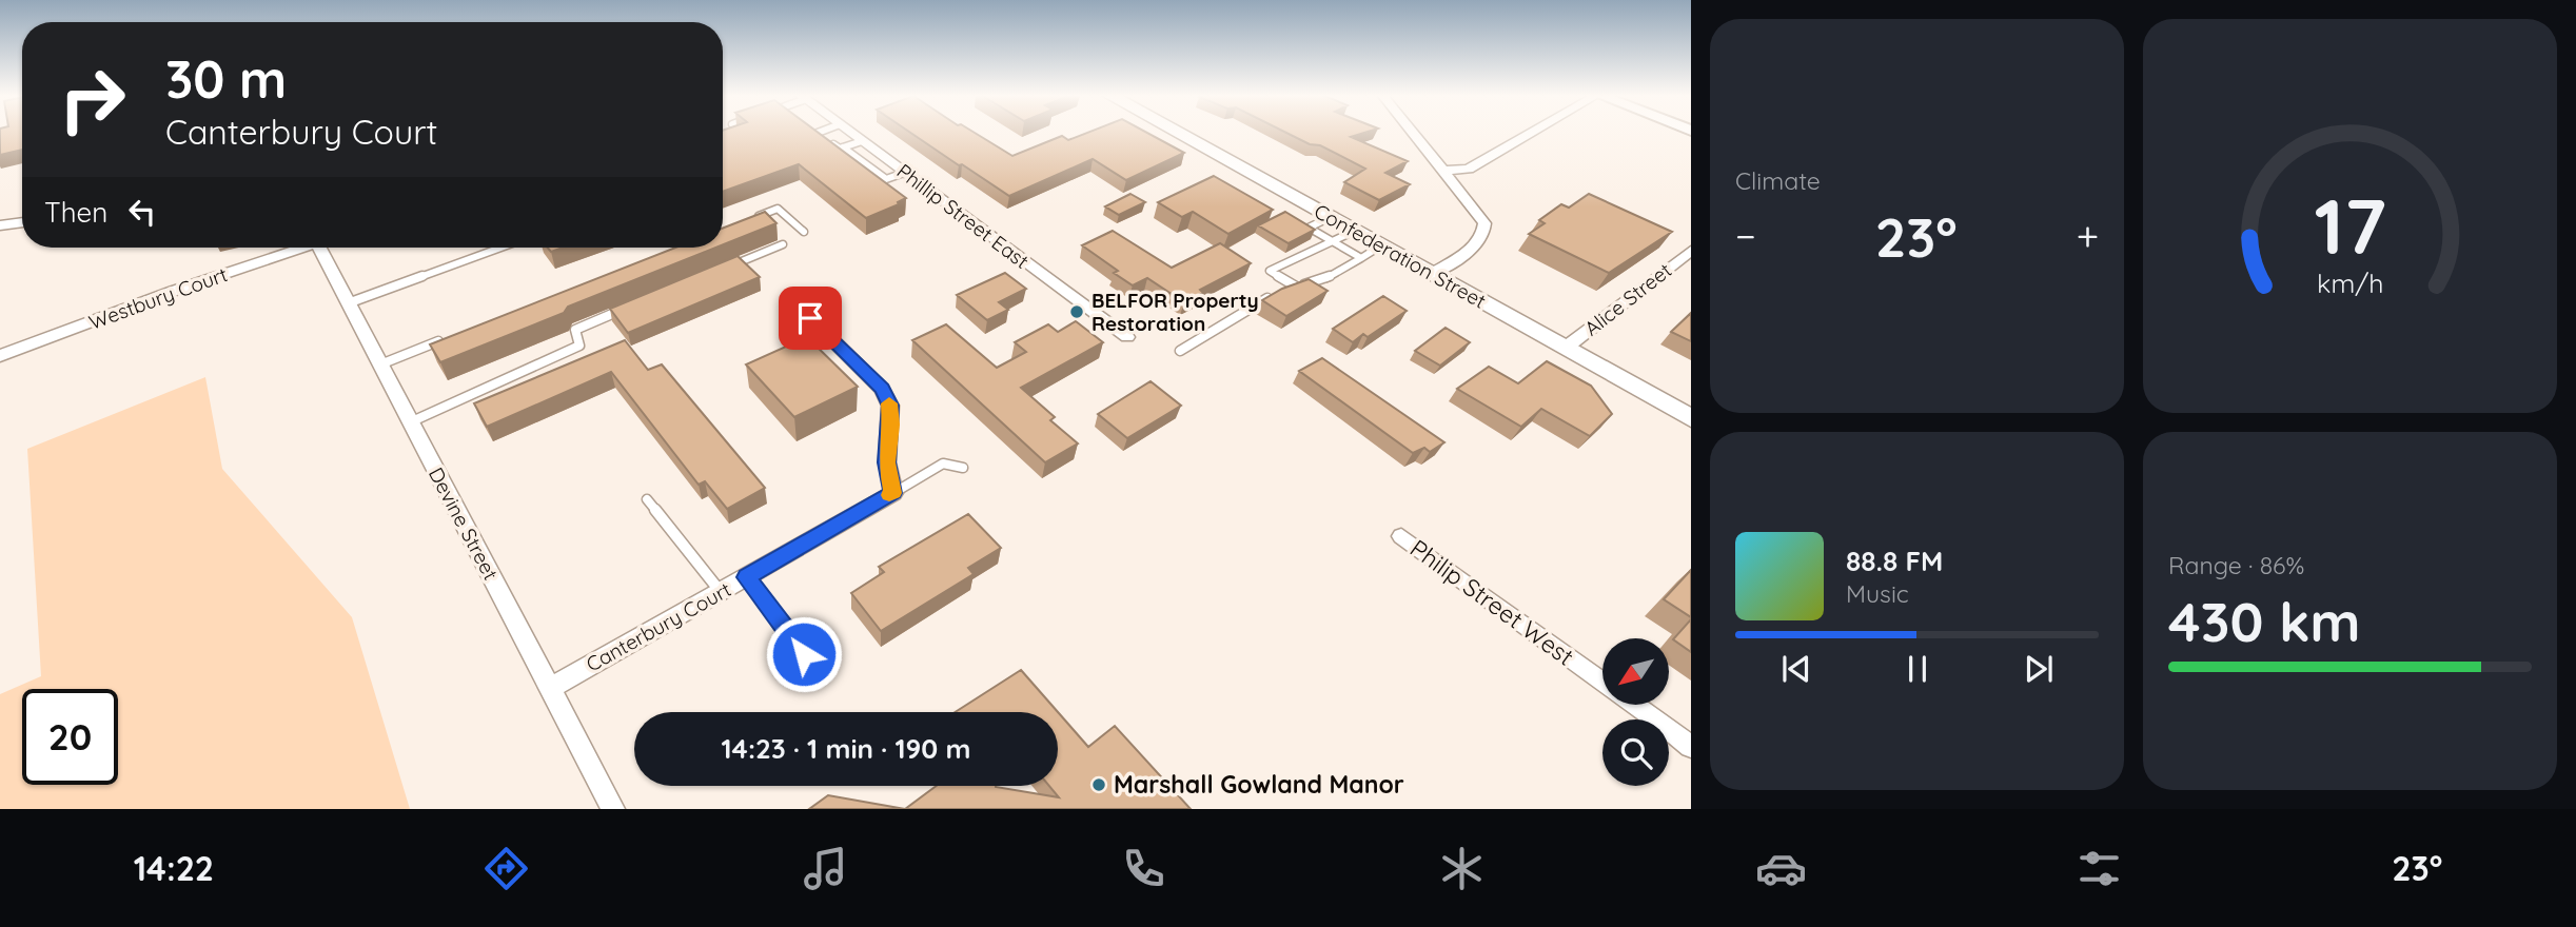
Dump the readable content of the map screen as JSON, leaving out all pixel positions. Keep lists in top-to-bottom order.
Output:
{
  "streets": {
    "main road": ["Confederation Street"],
    "street": [
      "Phillip Street East",
      "Westbury Court",
      "Alice Street",
      "Devine Street",
      "Philip Street West",
      "Canterbury Court"
    ]
  },
  "crossings": [
    ["Confederation Street", "Alice Street"],
    ["Devine Street", "Canterbury Court"]
  ],
  "places": ["BELFOR Property Restoration", "Marshall Gowland Manor"],
  "north": "bottom left",
  "page": {
    "tile": [
      "Climate",
      ["Range · 86%", "430 km"]
    ],
    "turn": ["30 m", "Canterbury Court"],
    "then": "Then",
    "heat": ["−", "23°", "+"],
    "song": ["88.8 FM", "Music"],
    "limit": "20",
    "trip": "14:23 · 1 min · 190 m",
    "tabs": ["14:22", "23°"],
    "gauge": ["17", "km/h"]
  }
}
